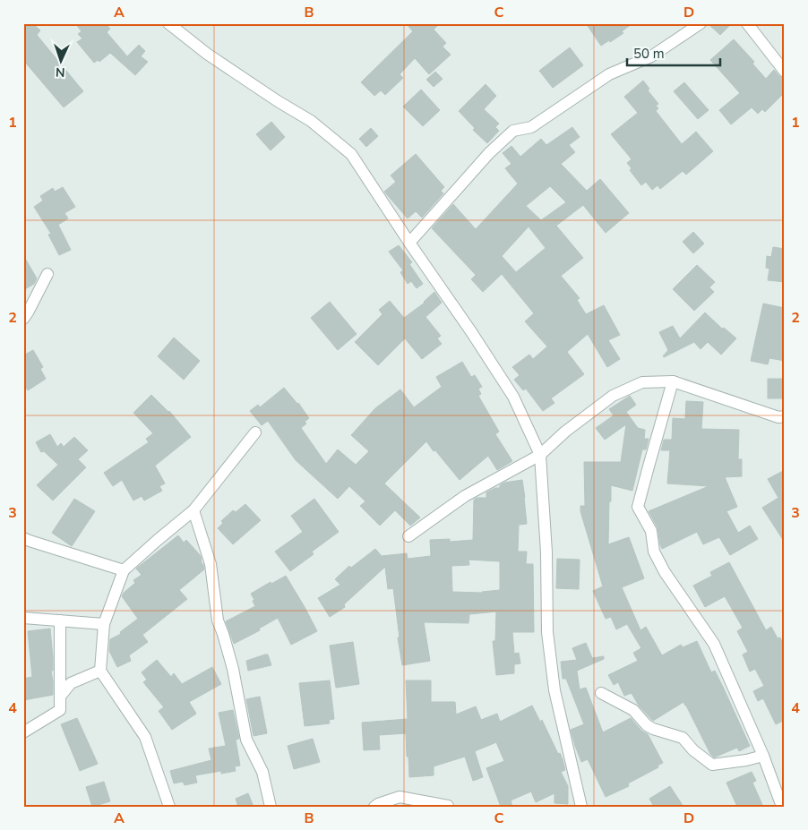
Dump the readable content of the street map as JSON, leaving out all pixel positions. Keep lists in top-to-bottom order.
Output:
{
  "scale_bar": "50 m",
  "north": "bottom",
  "grid": {
    "columns": [
      "A",
      "B",
      "C",
      "D"
    ],
    "rows": [
      "1",
      "2",
      "3",
      "4"
    ]
  }
}
